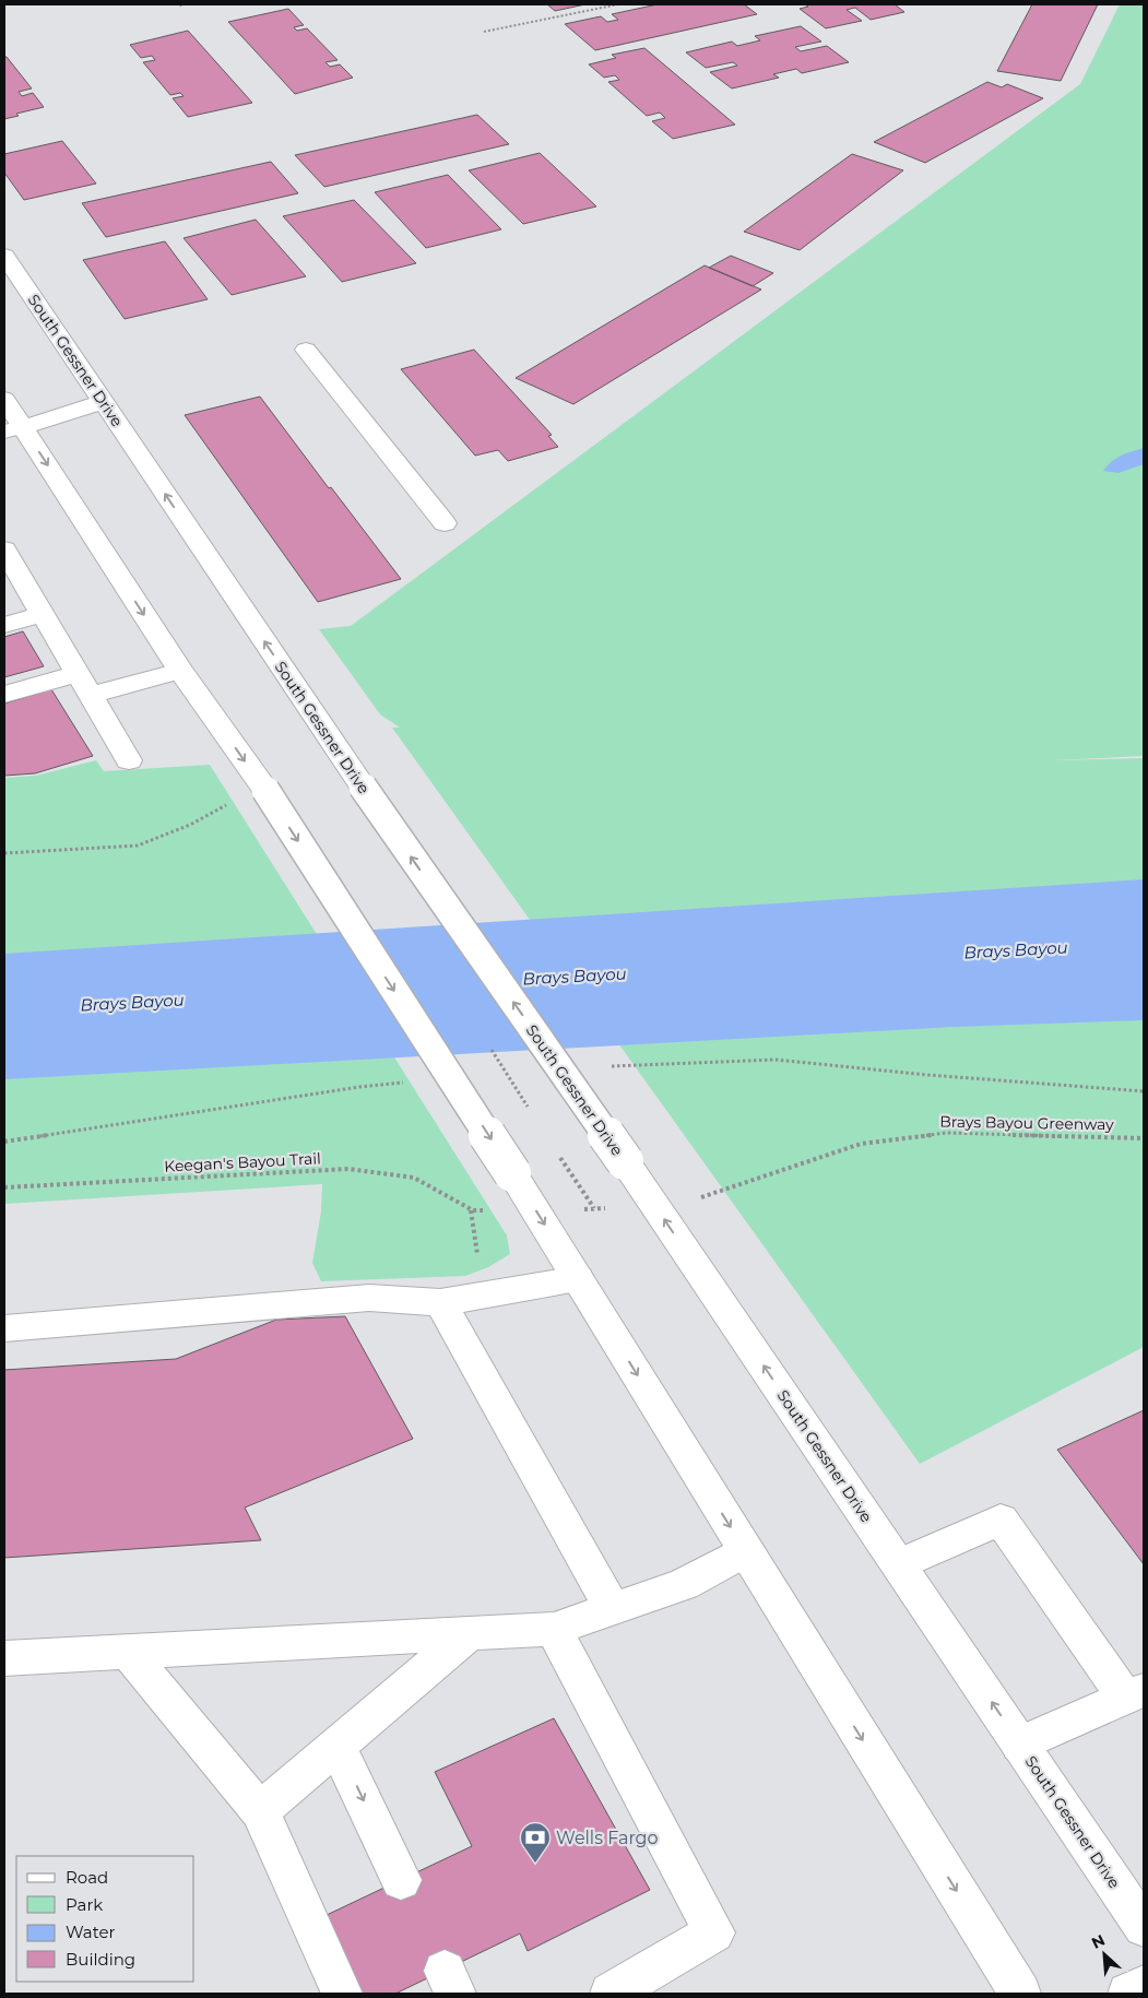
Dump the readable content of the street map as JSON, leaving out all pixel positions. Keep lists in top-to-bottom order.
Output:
{
  "streets": {
    "main road": ["South Gessner Drive"],
    "path": ["Brays Bayou Greenway", "Keegan's Bayou Trail"]
  },
  "water": ["Brays Bayou"],
  "places": {
    "bank": ["Wells Fargo"]
  },
  "legend": [
    "Road",
    "Park",
    "Water",
    "Building"
  ],
  "north": "top left"
}
